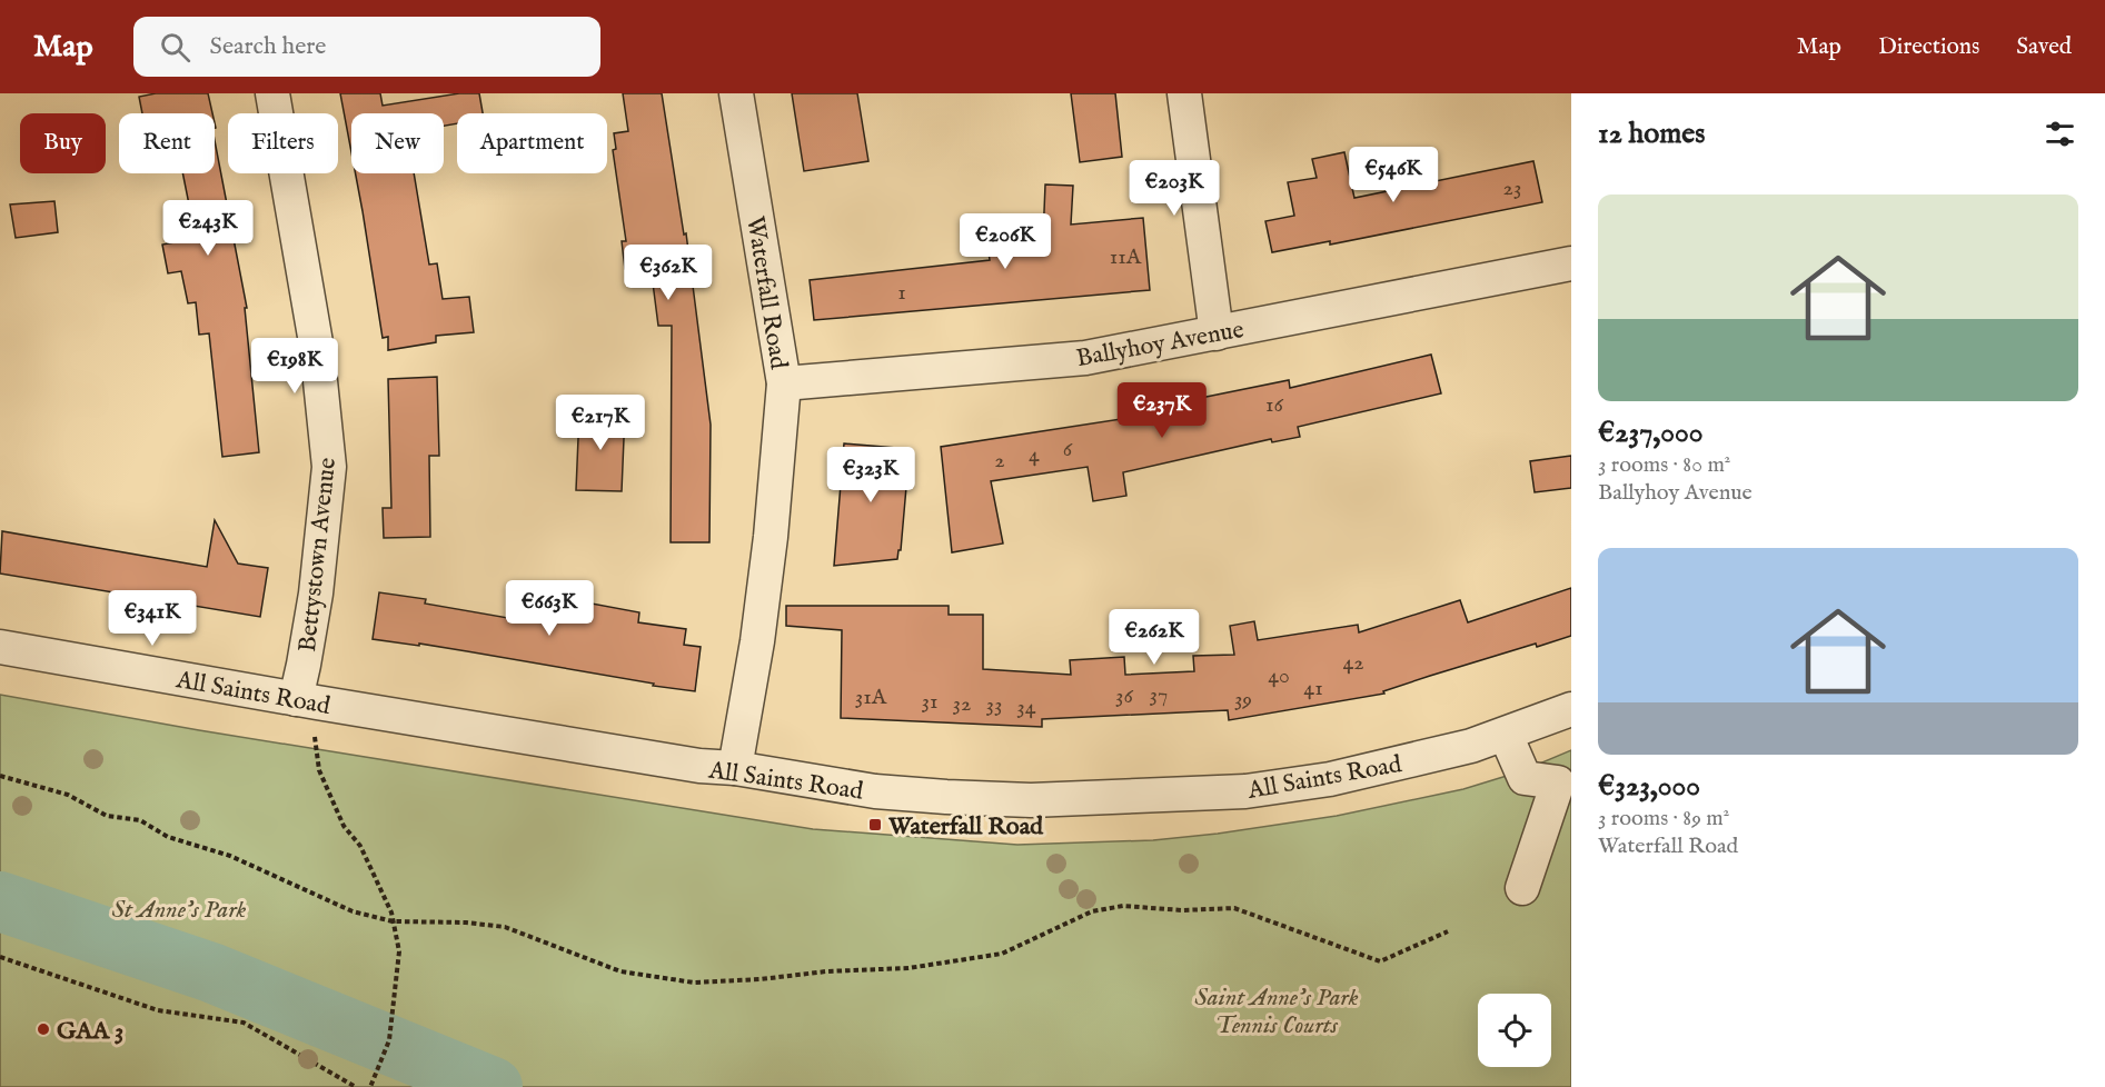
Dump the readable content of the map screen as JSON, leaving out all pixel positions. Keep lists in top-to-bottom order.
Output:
{
  "streets": {
    "street": [
      "Waterfall Road",
      "Ballyhoy Avenue",
      "Bettystown Avenue",
      "All Saints Road"
    ]
  },
  "crossings": [
    ["Waterfall Road", "Ballyhoy Avenue"],
    ["Waterfall Road", "All Saints Road"],
    ["Bettystown Avenue", "All Saints Road"]
  ],
  "parks": ["St Anne's Park", "Saint Anne's Park Tennis Courts"],
  "places": {
    "transit": ["Waterfall Road"],
    "other": ["GAA 3"]
  },
  "house_numbers": [
    "23",
    "11A",
    "1",
    "16",
    "6",
    "4",
    "2",
    "42",
    "40",
    "41",
    "37",
    "36",
    "31A",
    "39",
    "31",
    "32",
    "33",
    "34"
  ],
  "page": {
    "header": "Map",
    "search": "Search here",
    "nav": ["Map", "Directions", "Saved"],
    "heading": "12 homes",
    "chip": [
      "Buy",
      "Rent",
      "Filters",
      "New",
      "Apartment"
    ],
    "price": [
      "€546K",
      "€203K",
      "€243K",
      "€206K",
      "€362K",
      "€198K",
      "€237K",
      "€217K",
      "€323K",
      "€663K",
      "€341K",
      "€262K"
    ],
    "list": [
      {
        "name": "€237,000",
        "note": "3 rooms · 80 m² · Ballyhoy Avenue"
      },
      {
        "name": "€323,000",
        "note": "3 rooms · 89 m² · Waterfall Road"
      }
    ]
  }
}
